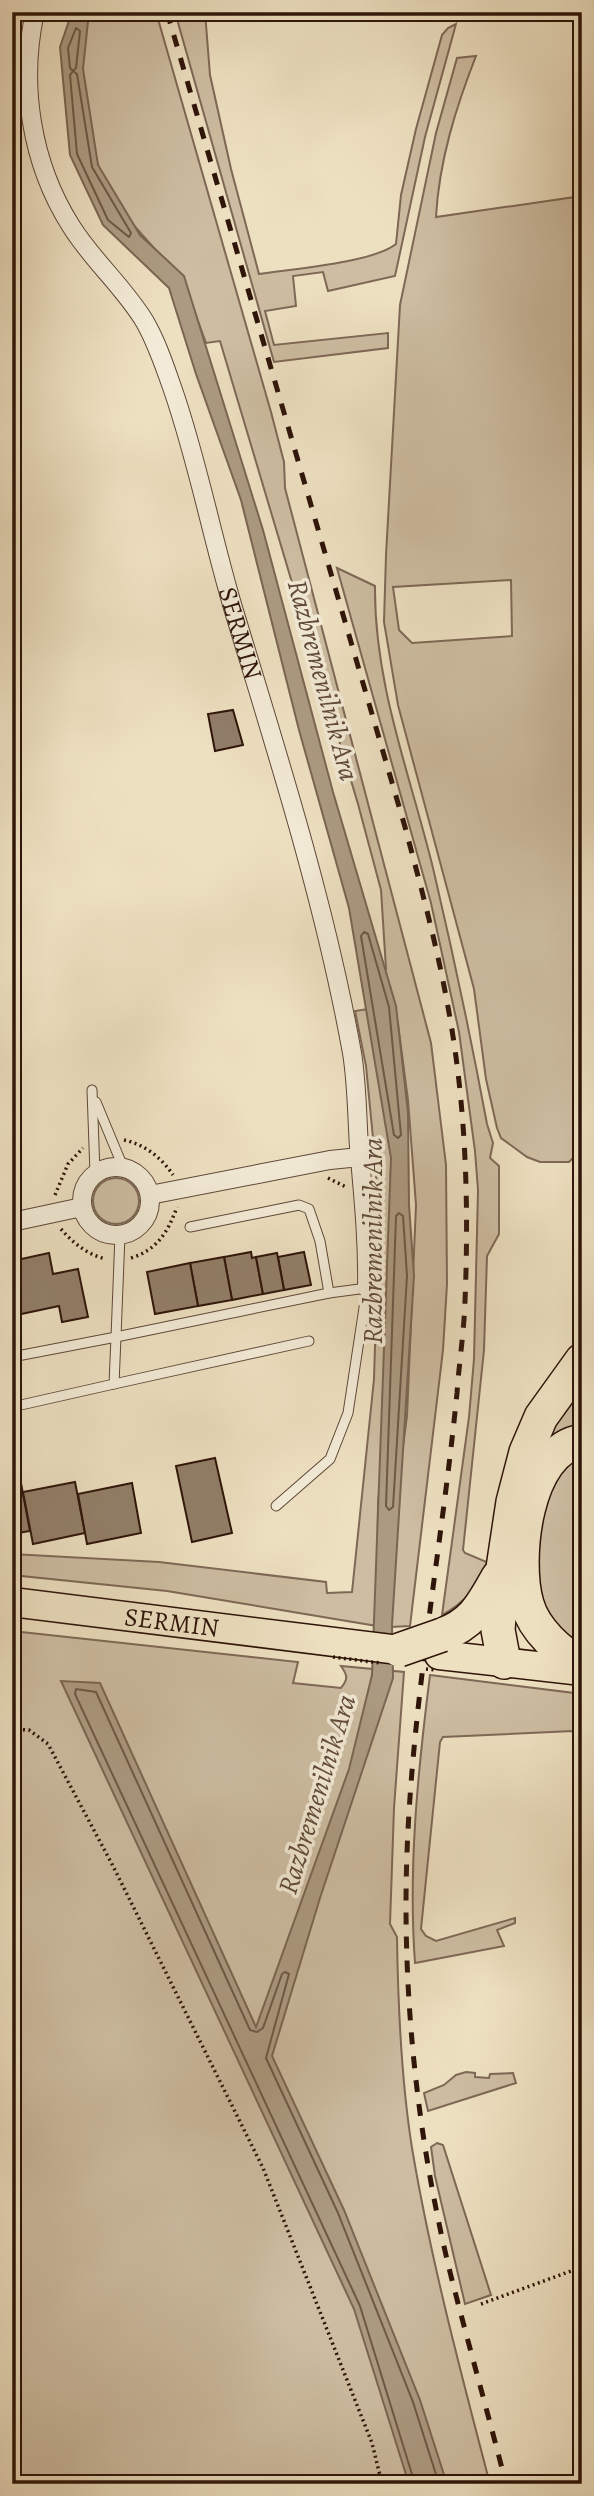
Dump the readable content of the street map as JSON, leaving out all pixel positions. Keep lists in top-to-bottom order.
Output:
{
  "streets": {
    "main road": ["SERMIN"]
  },
  "water": ["Razbremenilnik Ara"]
}
